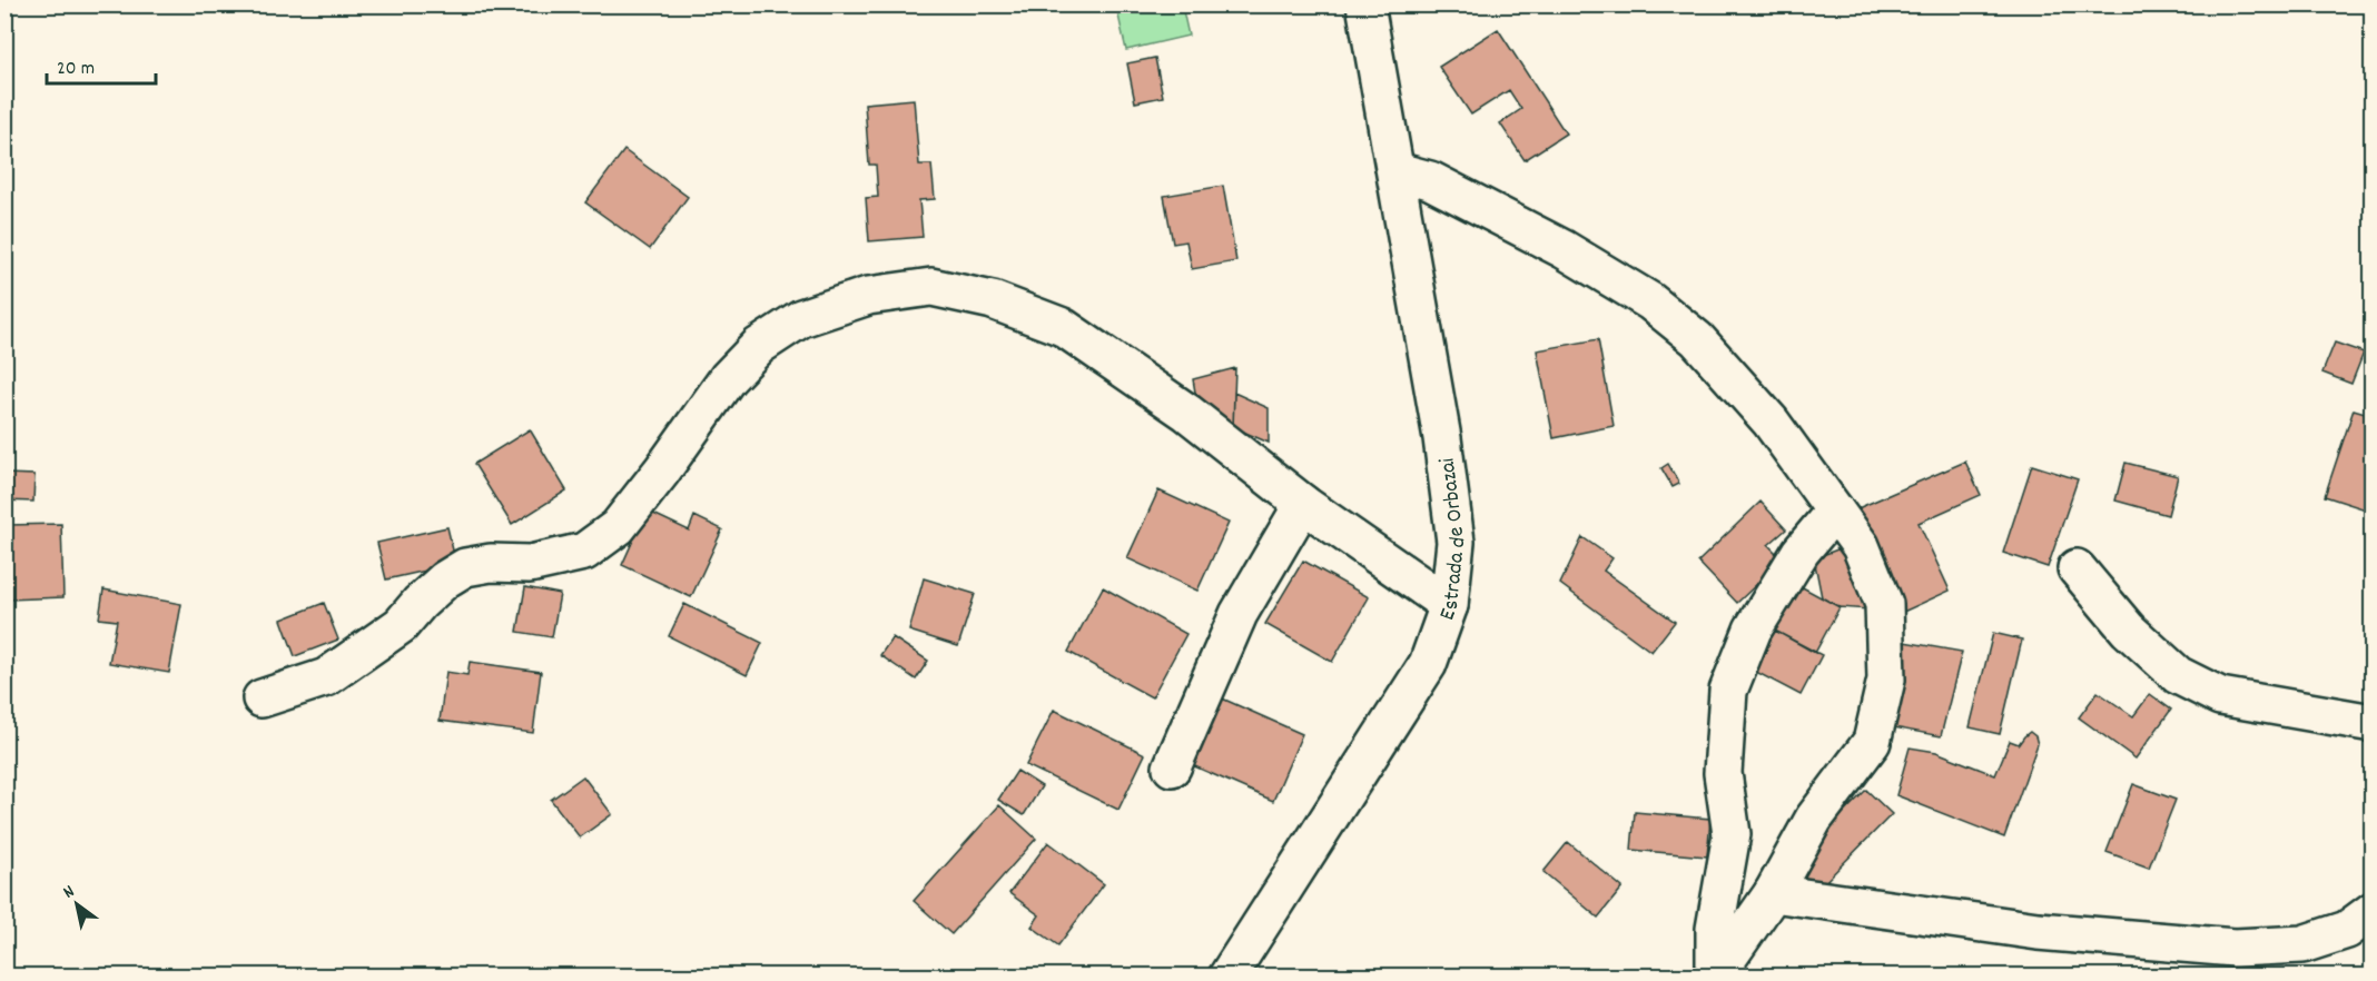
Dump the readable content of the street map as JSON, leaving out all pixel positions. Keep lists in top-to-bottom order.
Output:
{
  "streets": {
    "street": ["Estrada de Orbazai"]
  },
  "scale_bar": "20 m",
  "north": "top left"
}
